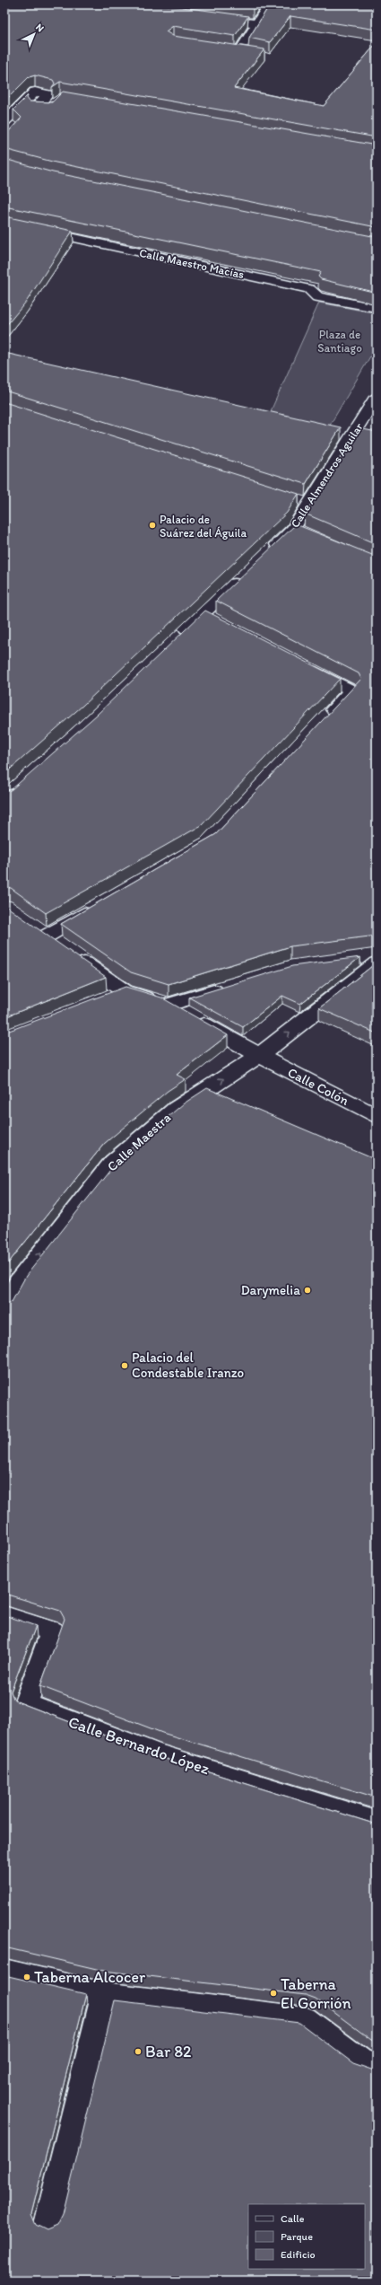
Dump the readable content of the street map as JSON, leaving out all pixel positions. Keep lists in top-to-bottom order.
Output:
{
  "streets": {
    "street": [
      "Calle Maestro Macías",
      "Calle Almendros Aguilar",
      "Calle Colón",
      "Calle Maestra",
      "Calle Bernardo López"
    ]
  },
  "crossings": [
    ["Calle Colón", "Calle Maestra"]
  ],
  "one_way": ["Calle Maestra"],
  "parks": ["Plaza de Santiago"],
  "places": [
    "Palacio de Suárez del Águila",
    "Darymelia",
    "Palacio del Condestable Iranzo",
    "Taberna Alcocer",
    "Taberna El Gorrión",
    "Bar 82"
  ],
  "legend": ["Calle", "Parque", "Edificio"],
  "north": "top right"
}
